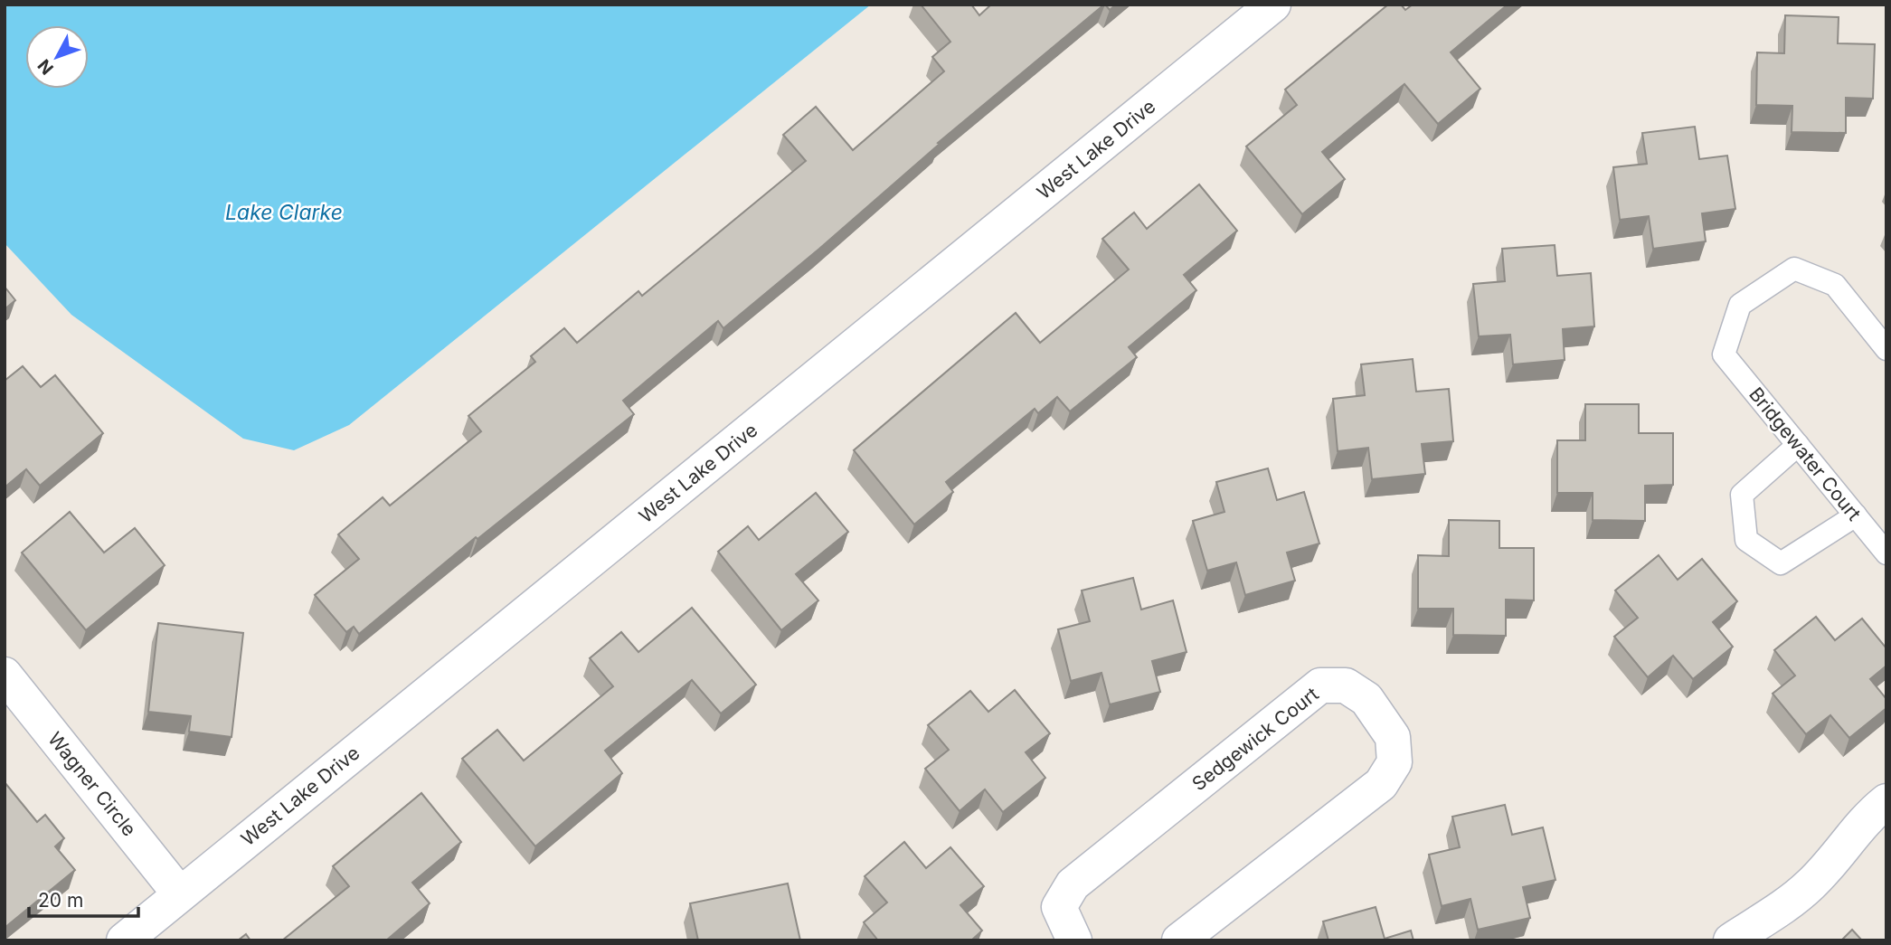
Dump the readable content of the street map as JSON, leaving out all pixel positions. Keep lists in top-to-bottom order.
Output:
{
  "streets": {
    "street": ["West Lake Drive", "Sedgewick Court", "Wagner Circle"],
    "lane": ["Bridgewater Court"]
  },
  "crossings": [
    ["West Lake Drive", "Wagner Circle"]
  ],
  "water": ["Lake Clarke"],
  "scale_bar": "20 m",
  "north": "bottom left"
}
